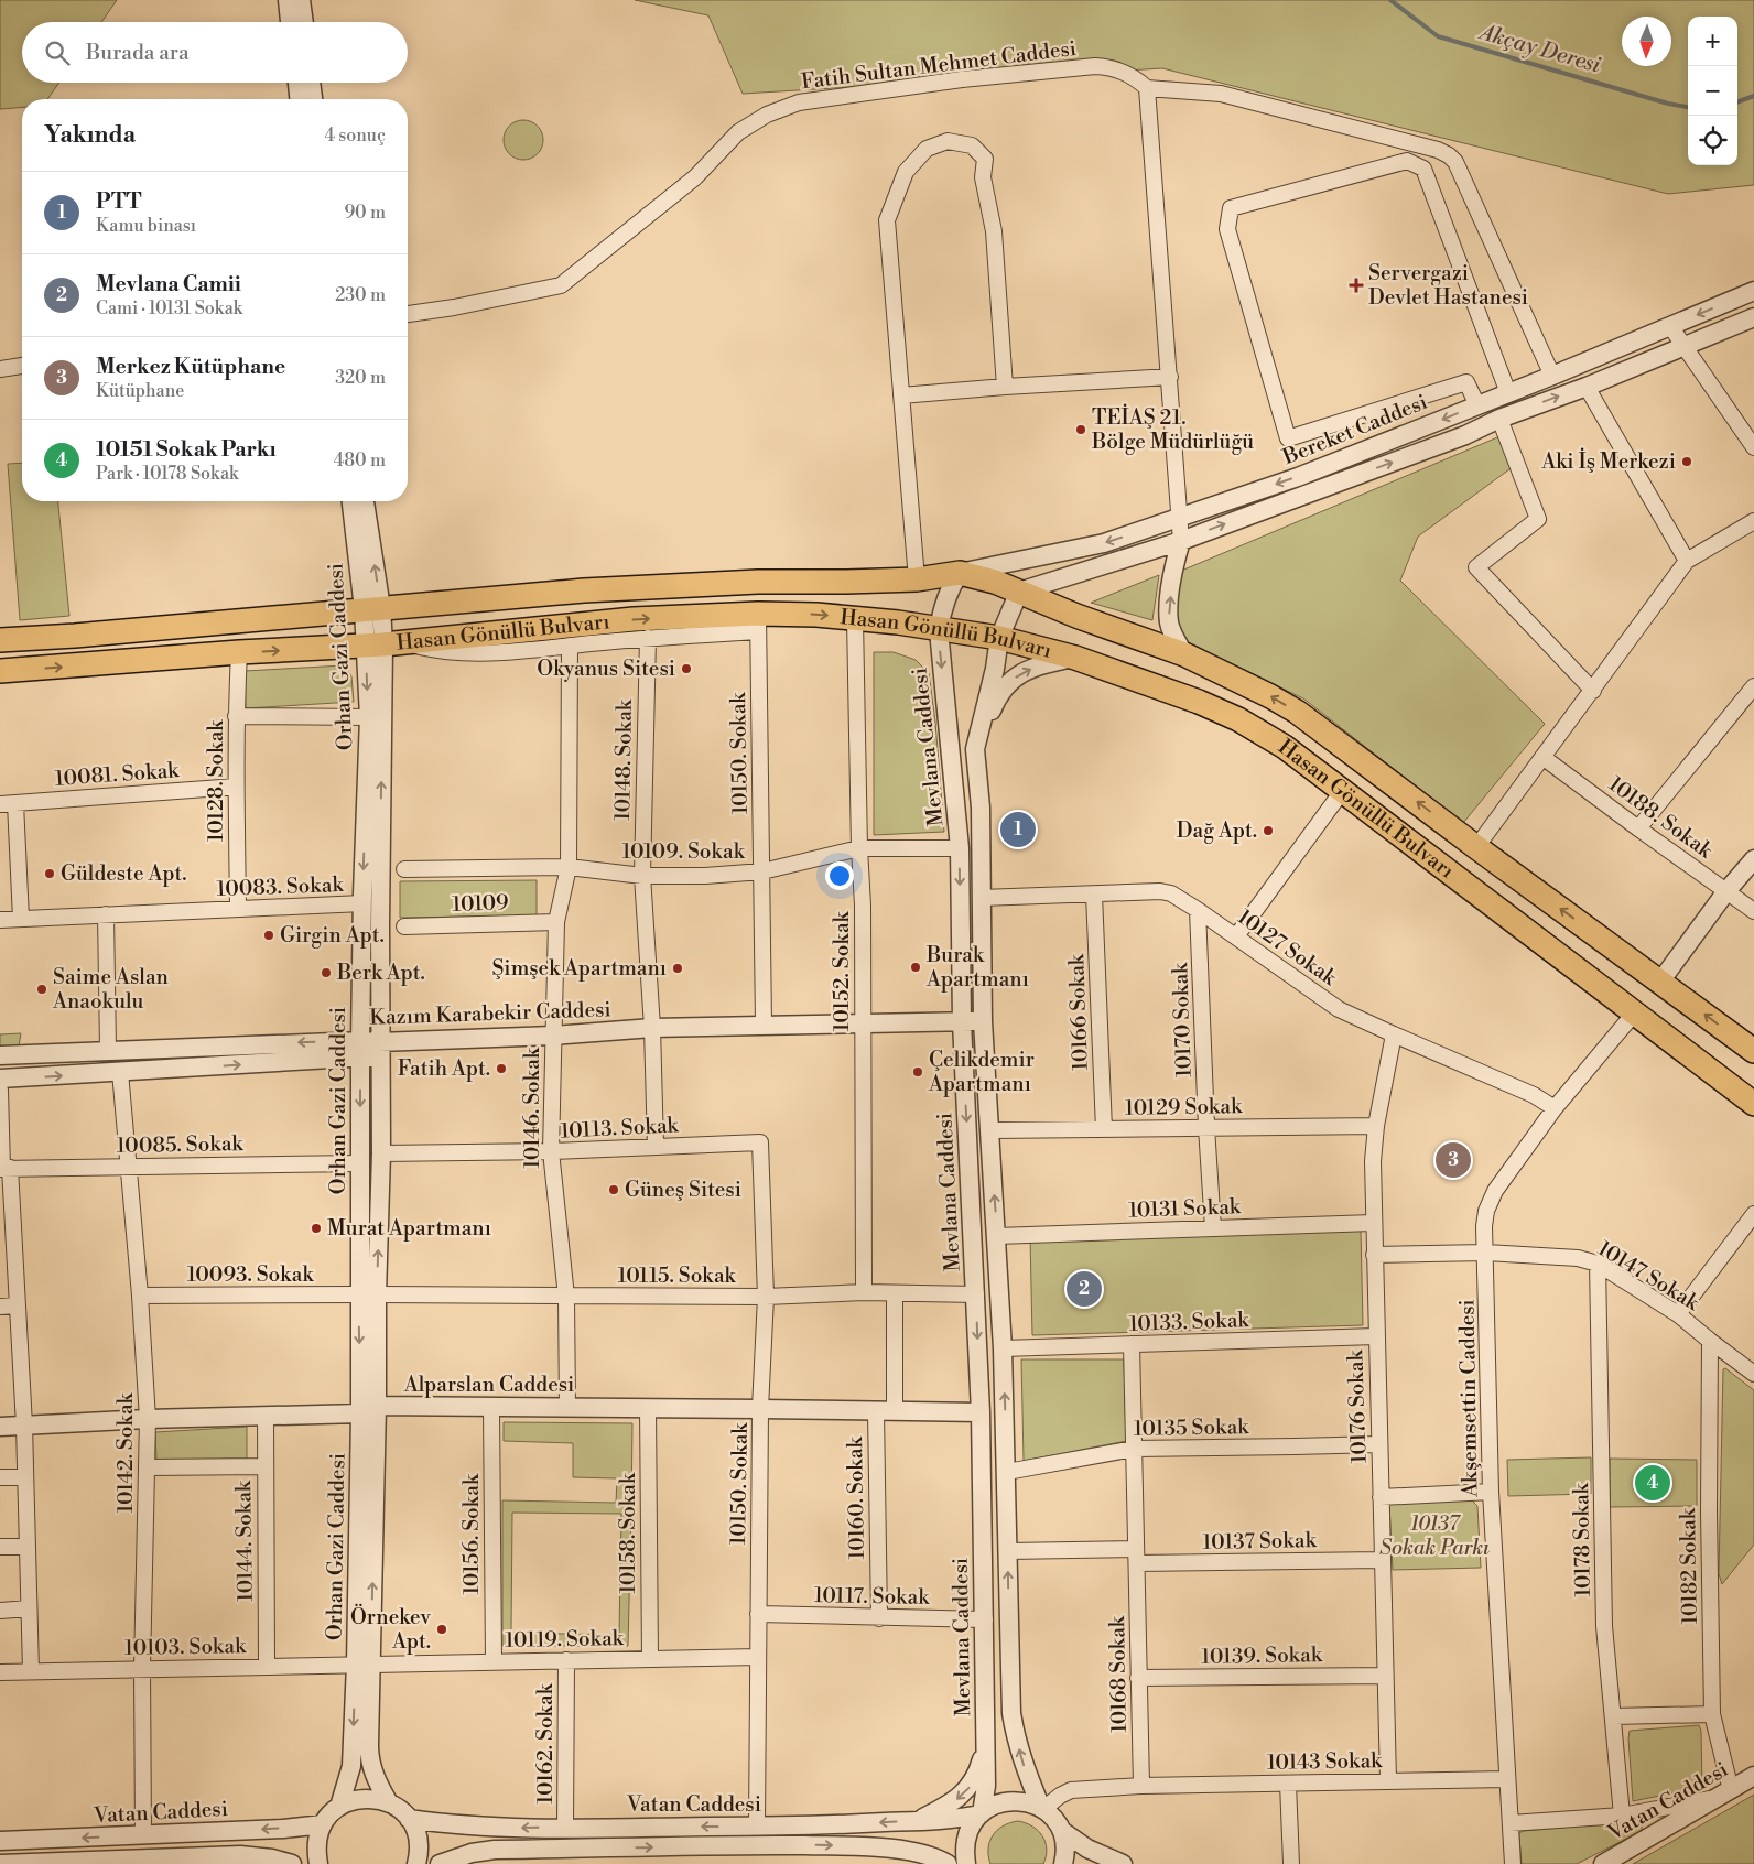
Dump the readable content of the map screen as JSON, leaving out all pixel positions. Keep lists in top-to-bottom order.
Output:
{
  "streets": {
    "main road": ["Hasan Gönüllü Bulvarı"],
    "street": [
      "Fatih Sultan Mehmet Caddesi",
      "Bereket Caddesi",
      "Orhan Gazi Caddesi",
      "Mevlana Caddesi",
      "10150. Sokak",
      "10148. Sokak",
      "10081. Sokak",
      "10128. Sokak",
      "10188. Sokak",
      "10109. Sokak",
      "10083. Sokak",
      "10109",
      "10127 Sokak",
      "10152. Sokak",
      "10166 Sokak",
      "Kazım Karabekir Caddesi",
      "10170 Sokak",
      "10129 Sokak",
      "10146. Sokak",
      "10113. Sokak",
      "10085. Sokak",
      "10131 Sokak",
      "10093. Sokak",
      "10115. Sokak",
      "10147 Sokak",
      "10133. Sokak",
      "Alparslan Caddesi",
      "Akşemsettin Caddesi",
      "10176 Sokak",
      "10135 Sokak",
      "10142. Sokak",
      "10160. Sokak",
      "10158. Sokak",
      "10156. Sokak",
      "10178 Sokak",
      "10144. Sokak",
      "10137 Sokak",
      "10182 Sokak",
      "10117. Sokak",
      "10119. Sokak",
      "10103. Sokak",
      "10139. Sokak",
      "10168 Sokak",
      "10162. Sokak",
      "10143 Sokak",
      "Vatan Caddesi"
    ]
  },
  "crossings": [
    ["Bereket Caddesi", "Hasan Gönüllü Bulvarı"],
    ["Bereket Caddesi", "Mevlana Caddesi"],
    ["Hasan Gönüllü Bulvarı", "Orhan Gazi Caddesi"],
    ["Hasan Gönüllü Bulvarı", "Mevlana Caddesi"],
    ["Hasan Gönüllü Bulvarı", "10150. Sokak"],
    ["Hasan Gönüllü Bulvarı", "10128. Sokak"],
    ["Hasan Gönüllü Bulvarı", "10152. Sokak"],
    ["Hasan Gönüllü Bulvarı", "Akşemsettin Caddesi"],
    ["Orhan Gazi Caddesi", "10083. Sokak"],
    ["Orhan Gazi Caddesi", "Kazım Karabekir Caddesi"],
    ["Orhan Gazi Caddesi", "10113. Sokak"],
    ["Orhan Gazi Caddesi", "10085. Sokak"],
    ["Orhan Gazi Caddesi", "10093. Sokak"],
    ["Orhan Gazi Caddesi", "10115. Sokak"],
    ["Orhan Gazi Caddesi", "Alparslan Caddesi"],
    ["Orhan Gazi Caddesi", "10119. Sokak"],
    ["Orhan Gazi Caddesi", "10103. Sokak"],
    ["Orhan Gazi Caddesi", "Vatan Caddesi"],
    ["Mevlana Caddesi", "10109. Sokak"],
    ["Mevlana Caddesi", "Kazım Karabekir Caddesi"],
    ["Mevlana Caddesi", "10115. Sokak"],
    ["Mevlana Caddesi", "Alparslan Caddesi"],
    ["Mevlana Caddesi", "10117. Sokak"],
    ["Mevlana Caddesi", "Vatan Caddesi"],
    ["10150. Sokak", "10109. Sokak"],
    ["10150. Sokak", "Kazım Karabekir Caddesi"],
    ["10150. Sokak", "10113. Sokak"],
    ["10150. Sokak", "10115. Sokak"],
    ["10150. Sokak", "Alparslan Caddesi"],
    ["10150. Sokak", "10117. Sokak"],
    ["10150. Sokak", "10119. Sokak"],
    ["10150. Sokak", "Vatan Caddesi"],
    ["10148. Sokak", "10109. Sokak"],
    ["10148. Sokak", "Kazım Karabekir Caddesi"],
    ["10148. Sokak", "10113. Sokak"],
    ["10081. Sokak", "10128. Sokak"],
    ["10128. Sokak", "10083. Sokak"],
    ["10109. Sokak", "10152. Sokak"],
    ["10109. Sokak", "10146. Sokak"],
    ["10109", "10146. Sokak"],
    ["10127 Sokak", "10166 Sokak"],
    ["10127 Sokak", "10170 Sokak"],
    ["10127 Sokak", "Akşemsettin Caddesi"],
    ["10127 Sokak", "10176 Sokak"],
    ["10152. Sokak", "Kazım Karabekir Caddesi"],
    ["10152. Sokak", "10115. Sokak"],
    ["10166 Sokak", "10129 Sokak"],
    ["Kazım Karabekir Caddesi", "10146. Sokak"],
    ["Kazım Karabekir Caddesi", "10142. Sokak"],
    ["10170 Sokak", "10129 Sokak"],
    ["10170 Sokak", "10131 Sokak"],
    ["10129 Sokak", "10176 Sokak"],
    ["10146. Sokak", "10113. Sokak"],
    ["10146. Sokak", "10115. Sokak"],
    ["10146. Sokak", "Alparslan Caddesi"],
    ["10085. Sokak", "10142. Sokak"],
    ["10131 Sokak", "10176 Sokak"],
    ["10093. Sokak", "10142. Sokak"],
    ["10147 Sokak", "Akşemsettin Caddesi"],
    ["10147 Sokak", "10176 Sokak"],
    ["10147 Sokak", "10178 Sokak"],
    ["10147 Sokak", "10182 Sokak"],
    ["10133. Sokak", "10176 Sokak"],
    ["10133. Sokak", "10168 Sokak"],
    ["Alparslan Caddesi", "10142. Sokak"],
    ["Alparslan Caddesi", "10160. Sokak"],
    ["Alparslan Caddesi", "10158. Sokak"],
    ["Alparslan Caddesi", "10156. Sokak"],
    ["Alparslan Caddesi", "10144. Sokak"],
    ["Akşemsettin Caddesi", "10143 Sokak"],
    ["10176 Sokak", "10135 Sokak"],
    ["10176 Sokak", "10137 Sokak"],
    ["10176 Sokak", "10139. Sokak"],
    ["10176 Sokak", "10143 Sokak"],
    ["10135 Sokak", "10168 Sokak"],
    ["10142. Sokak", "10103. Sokak"],
    ["10142. Sokak", "Vatan Caddesi"],
    ["10160. Sokak", "10117. Sokak"],
    ["10158. Sokak", "10119. Sokak"],
    ["10156. Sokak", "10119. Sokak"],
    ["10144. Sokak", "10103. Sokak"],
    ["10137 Sokak", "10168 Sokak"],
    ["10182 Sokak", "Vatan Caddesi"],
    ["10119. Sokak", "10103. Sokak"],
    ["10119. Sokak", "10162. Sokak"],
    ["10139. Sokak", "10168 Sokak"],
    ["10168 Sokak", "10143 Sokak"],
    ["10162. Sokak", "Vatan Caddesi"],
    ["10143 Sokak", "Vatan Caddesi"]
  ],
  "water": ["Akçay Deresi"],
  "parks": ["10137 Sokak Parkı"],
  "places": {
    "health": ["Servergazi Devlet Hastanesi"],
    "other": [
      "TEİAŞ 21. Bölge Müdürlüğü",
      "Aki İş Merkezi",
      "Okyanus Sitesi",
      "Dağ Apt.",
      "Güldeste Apt.",
      "Girgin Apt.",
      "Burak Apartmanı",
      "Şimşek Apartmanı",
      "Berk Apt.",
      "Saime Aslan Anaokulu",
      "Fatih Apt.",
      "Çelikdemir Apartmanı",
      "Güneş Sitesi",
      "Murat Apartmanı",
      "Örnekev Apt."
    ]
  },
  "north": "bottom",
  "page": {
    "map_buttons": ["+", "−"],
    "search": "Burada ara",
    "heading": ["Yakında", "4 sonuç"],
    "list": [
      {
        "mark": "1",
        "name": "PTT",
        "note": "Kamu binası",
        "value": "90 m"
      },
      {
        "mark": "2",
        "name": "Mevlana Camii",
        "note": "Cami · 10131 Sokak",
        "value": "230 m"
      },
      {
        "mark": "3",
        "name": "Merkez Kütüphane",
        "note": "Kütüphane",
        "value": "320 m"
      },
      {
        "mark": "4",
        "name": "10151 Sokak Parkı",
        "note": "Park · 10178 Sokak",
        "value": "480 m"
      }
    ],
    "pins": [
      "1",
      "3",
      "2",
      "4"
    ]
  }
}
